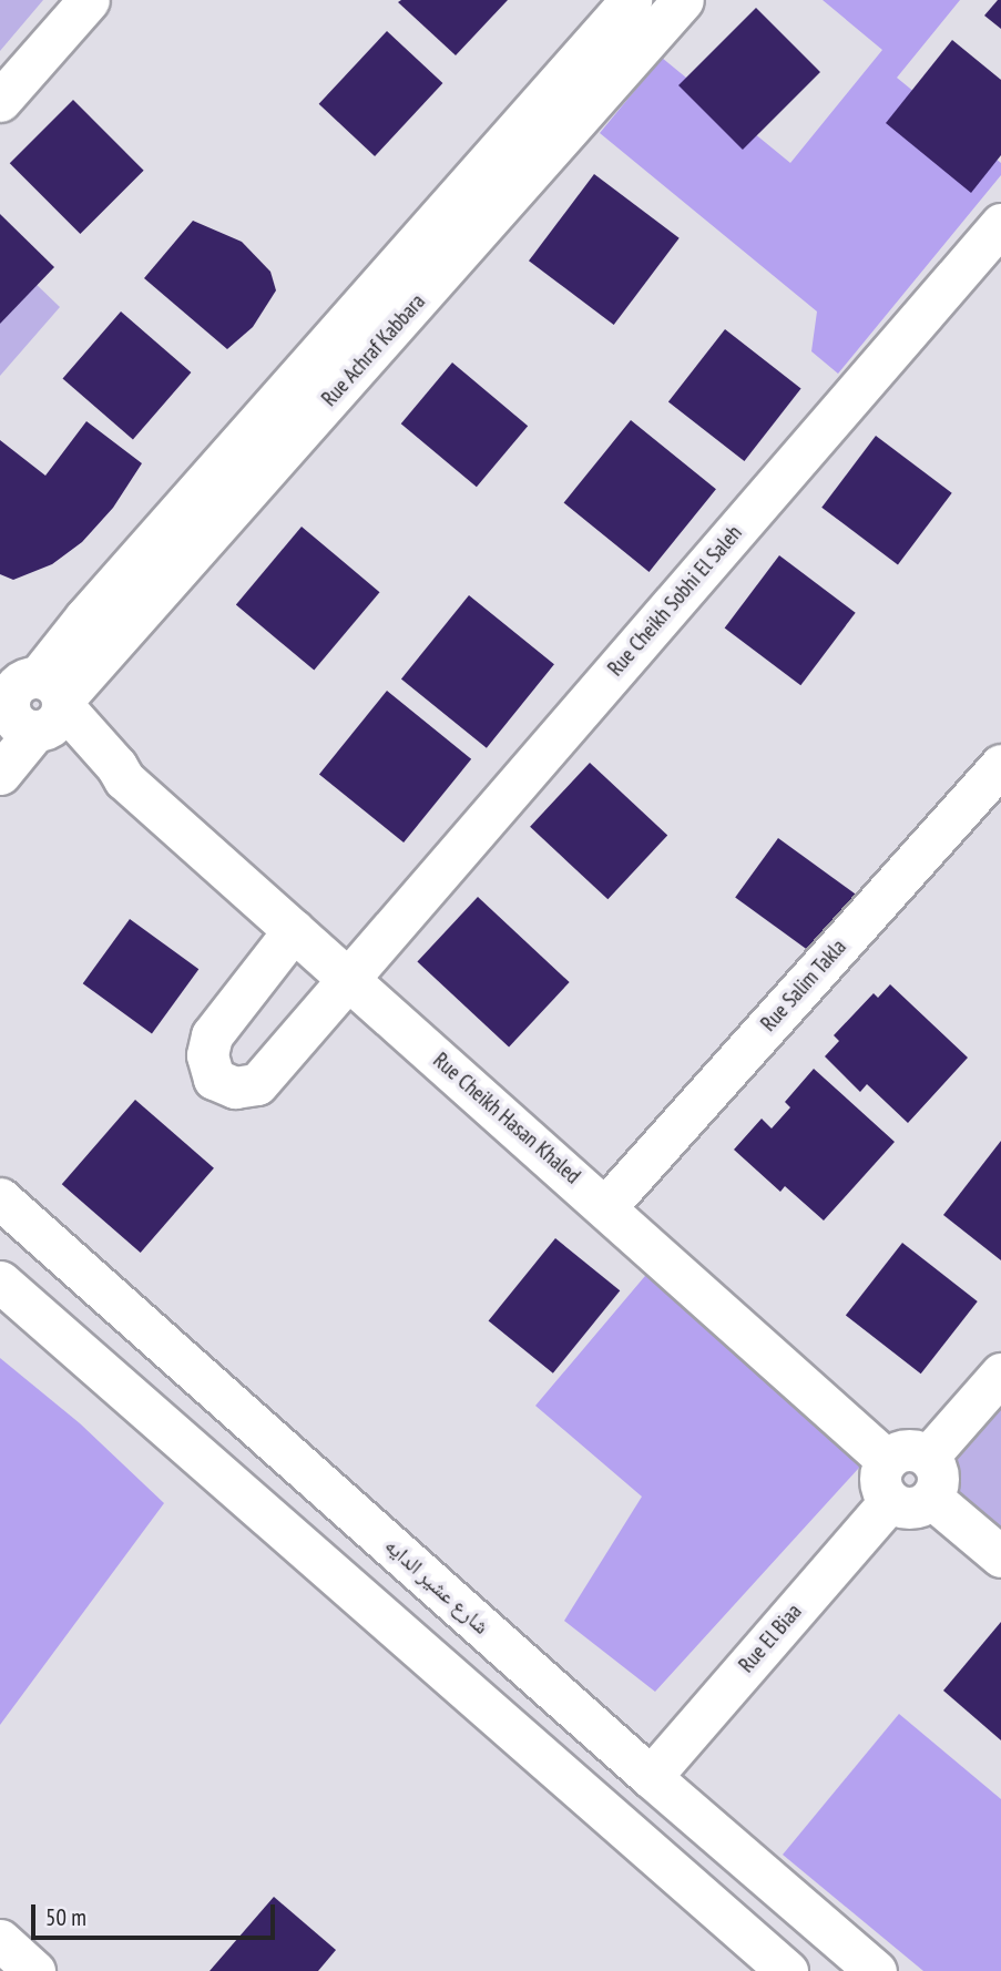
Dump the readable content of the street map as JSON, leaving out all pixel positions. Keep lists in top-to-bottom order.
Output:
{
  "streets": {
    "street": [
      "Rue Achraf Kabbara",
      "Rue Cheikh Sobhi El Saleh",
      "Rue Salim Takla",
      "Rue Cheikh Hasan Khaled",
      "شارع عشير الدايه",
      "Rue El Biaa"
    ]
  },
  "crossings": [
    ["Rue Achraf Kabbara", "Rue Cheikh Hasan Khaled"],
    ["Rue Cheikh Sobhi El Saleh", "Rue Cheikh Hasan Khaled"],
    ["Rue Salim Takla", "Rue Cheikh Hasan Khaled"],
    ["Rue Cheikh Hasan Khaled", "Rue El Biaa"],
    ["شارع عشير الدايه", "Rue El Biaa"]
  ],
  "scale_bar": "50 m"
}
